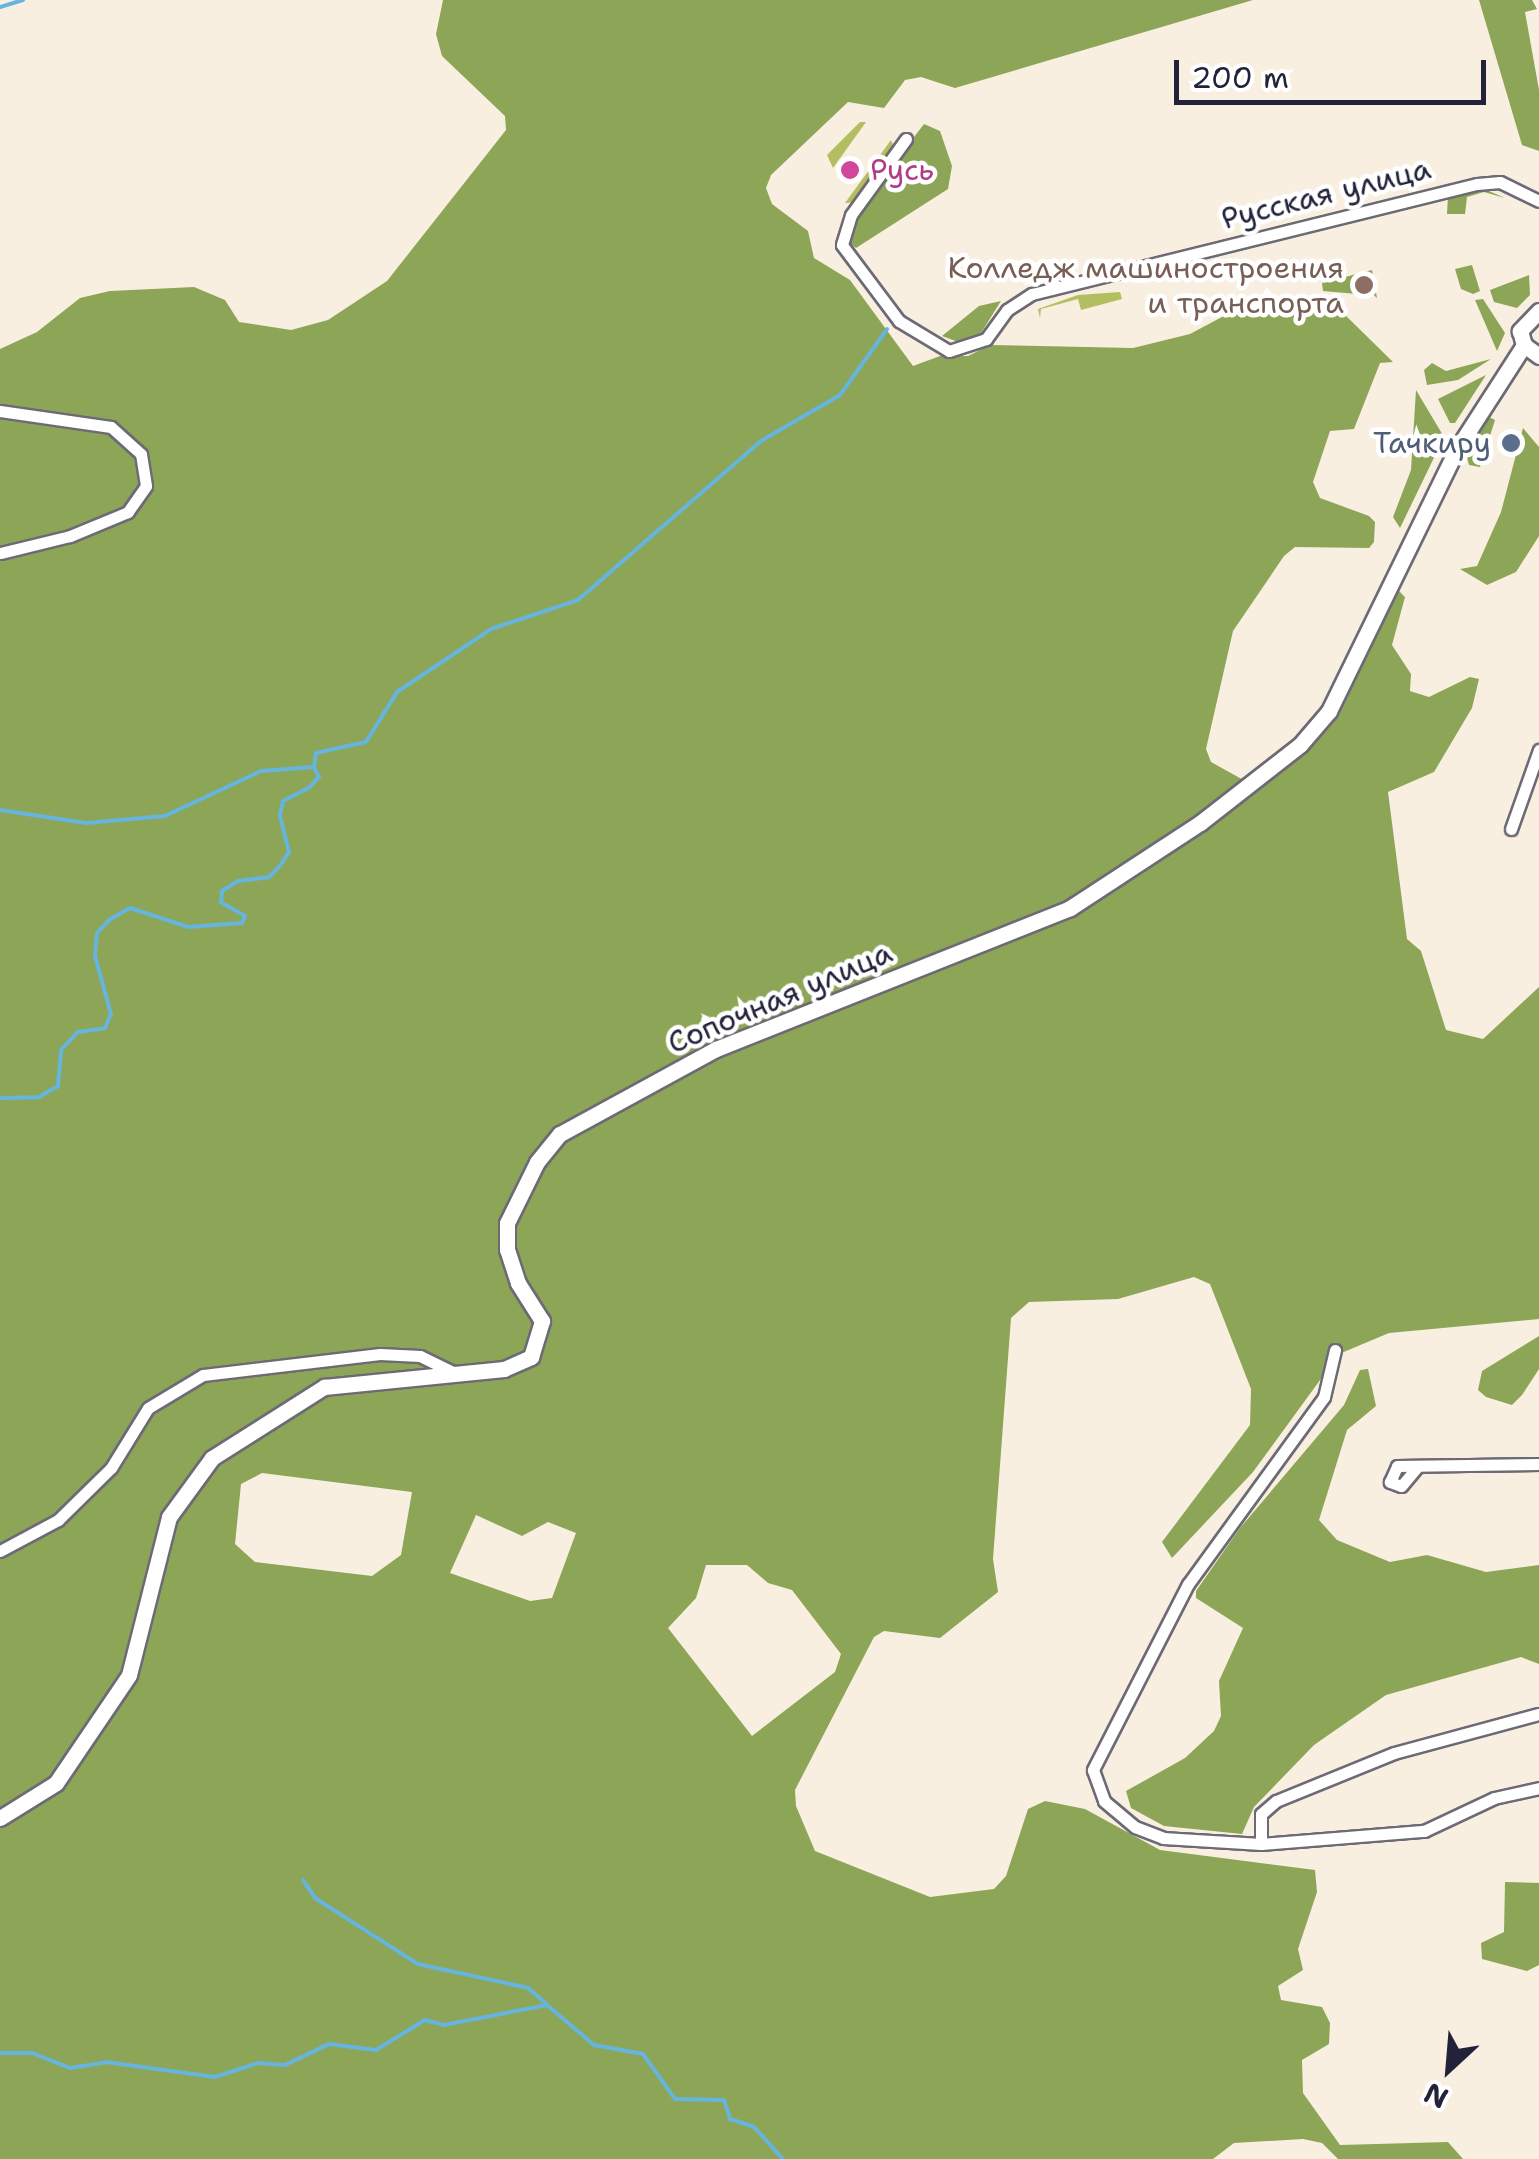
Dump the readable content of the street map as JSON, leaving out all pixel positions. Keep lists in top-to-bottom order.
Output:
{
  "streets": {
    "main road": ["Сопочная улица"],
    "street": ["Русская улица"]
  },
  "places": ["Русь", "Колледж машиностроения и транспорта", "Тачкиру"],
  "scale_bar": "200 m",
  "north": "bottom left"
}
